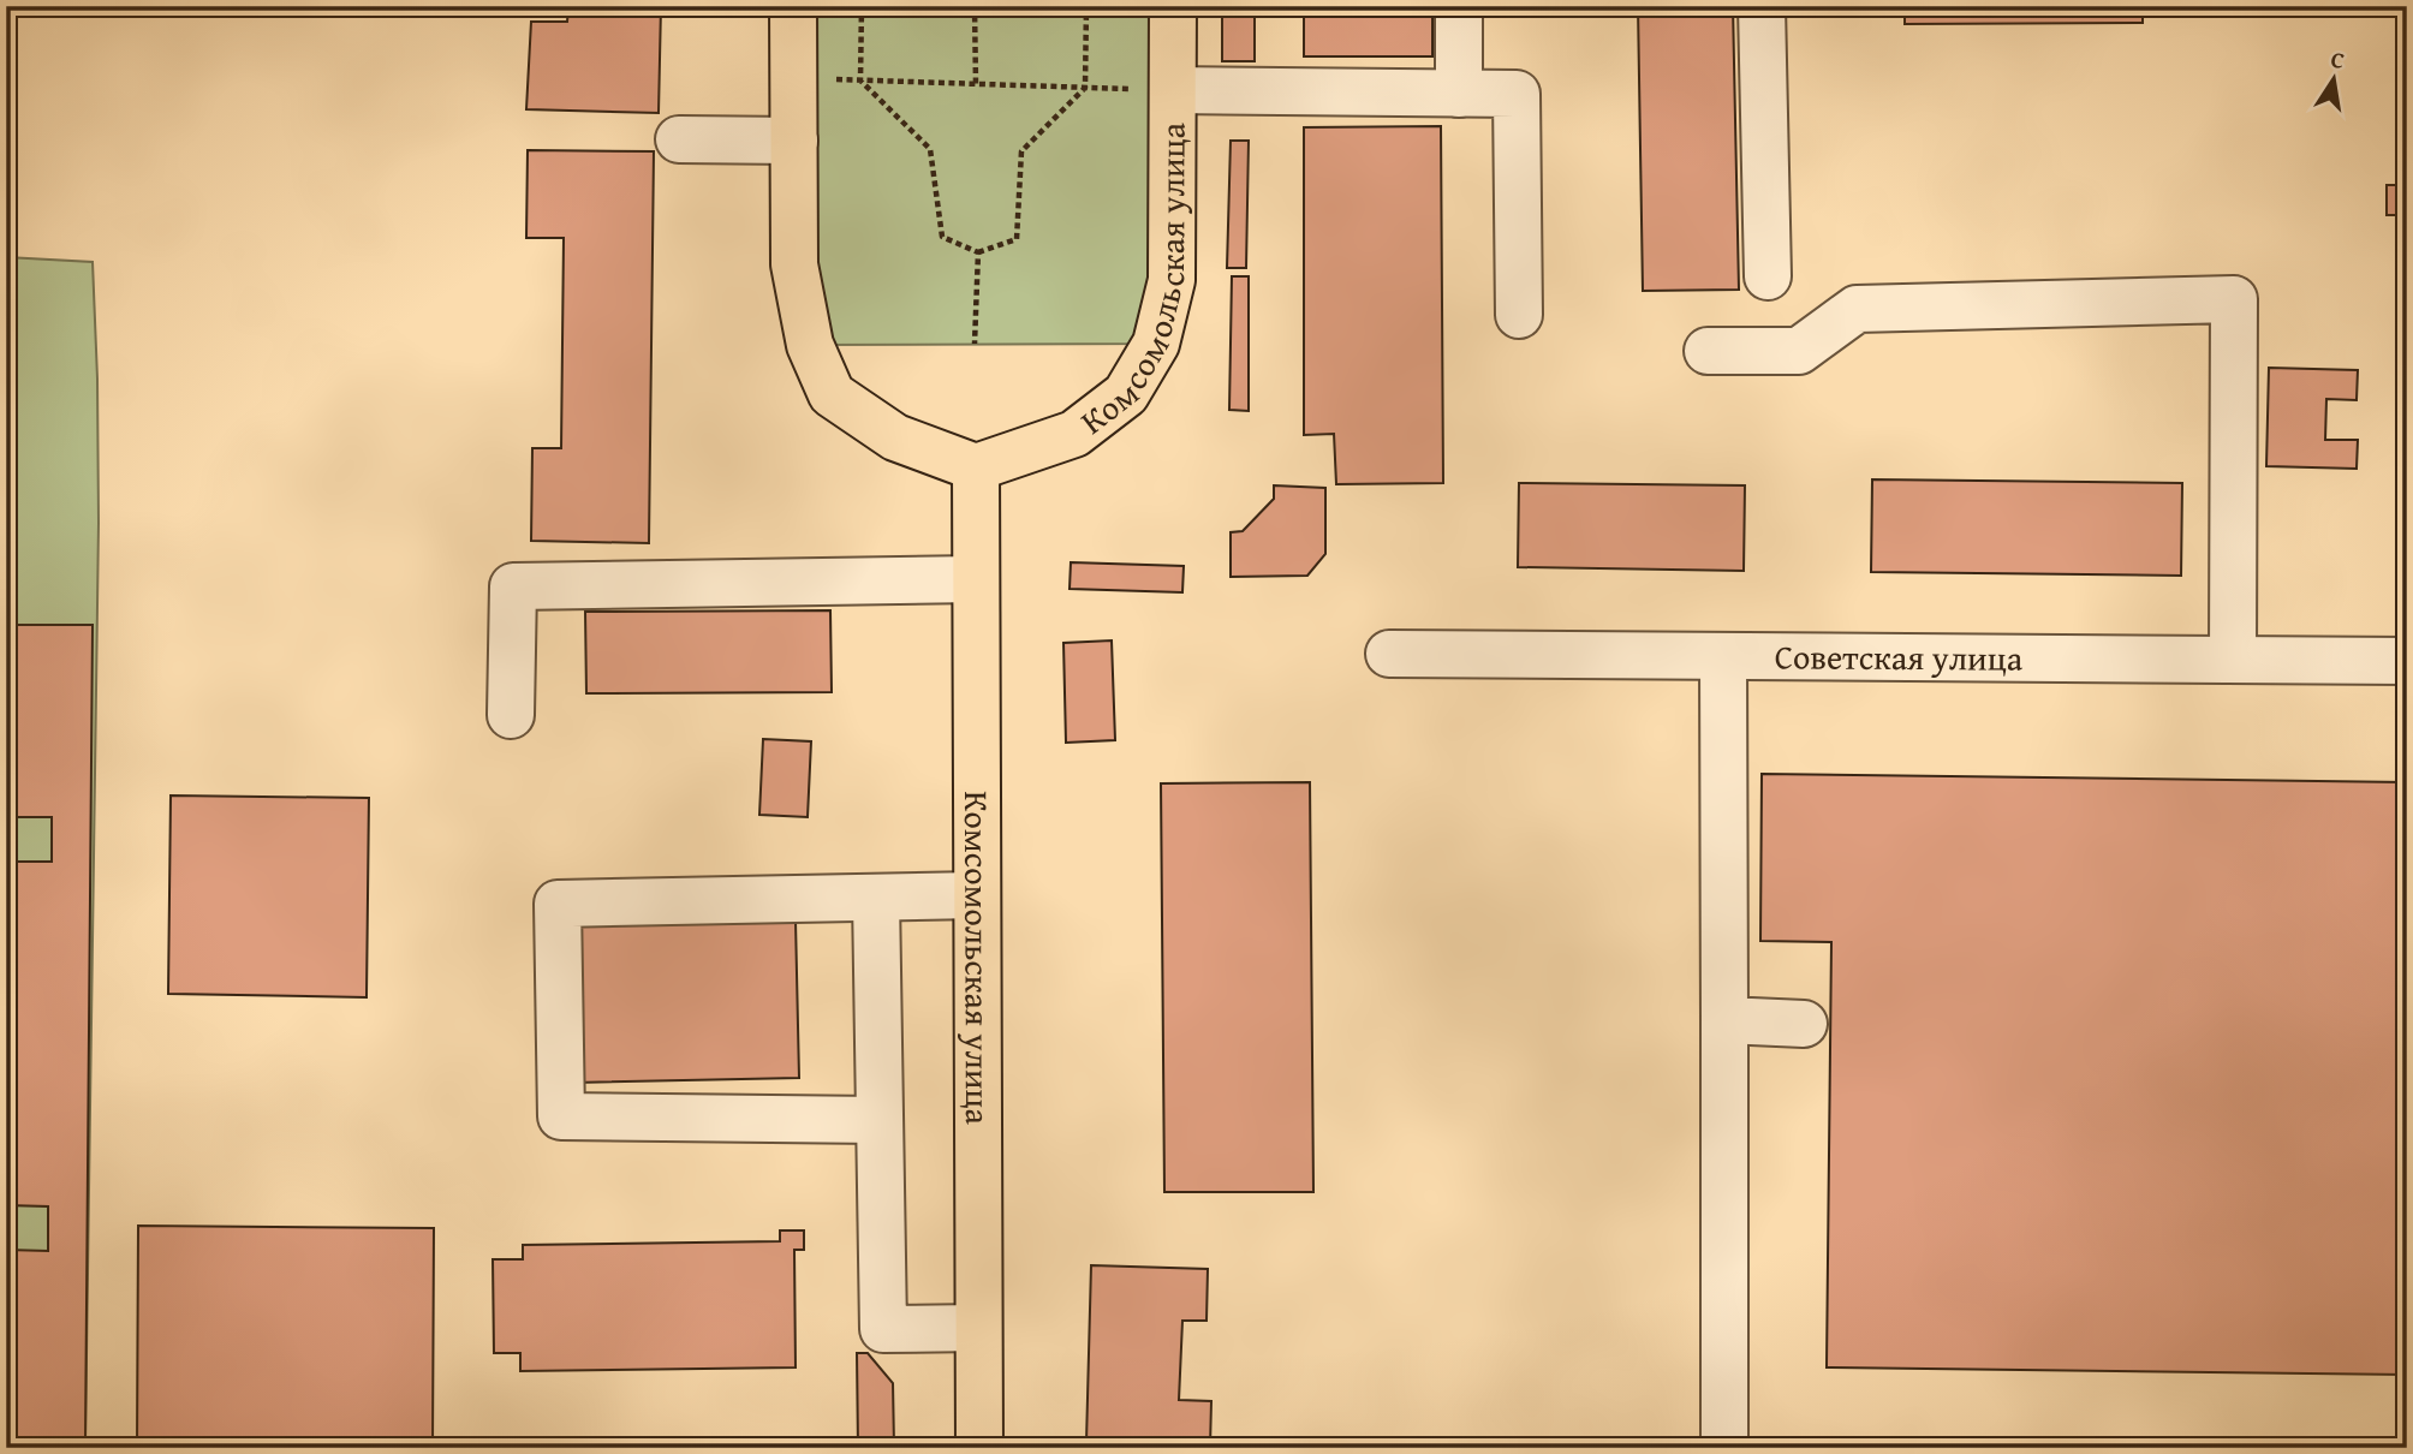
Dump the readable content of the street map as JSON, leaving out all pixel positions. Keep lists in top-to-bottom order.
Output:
{
  "streets": {
    "main road": ["Комсомольская улица"],
    "street": ["Советская улица"]
  },
  "north": "top"
}
